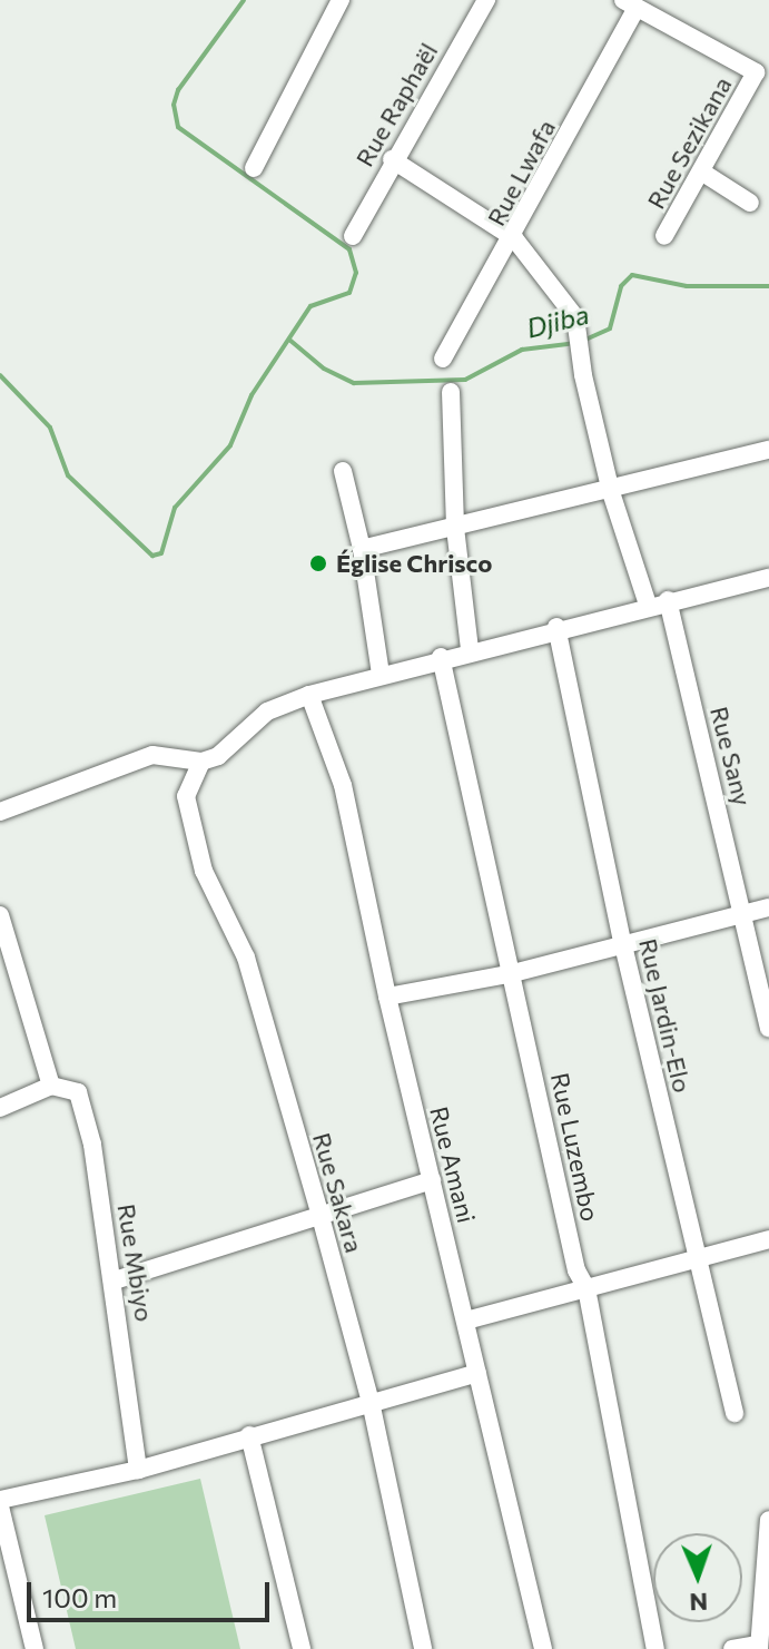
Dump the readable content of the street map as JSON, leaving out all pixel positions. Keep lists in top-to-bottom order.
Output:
{
  "streets": {
    "street": [
      "Rue Raphaël",
      "Rue Sezikana",
      "Rue Lwafa",
      "Rue Sany",
      "Rue Jardin-Elo",
      "Rue Luzembo",
      "Rue Amani",
      "Rue Sakara",
      "Rue Mbiyo"
    ]
  },
  "crossings": [
    ["Rue Sezikana", "Rue Lwafa"]
  ],
  "water": ["Djiba"],
  "places": ["Église Chrisco"],
  "scale_bar": "100 m",
  "north": "bottom"
}
